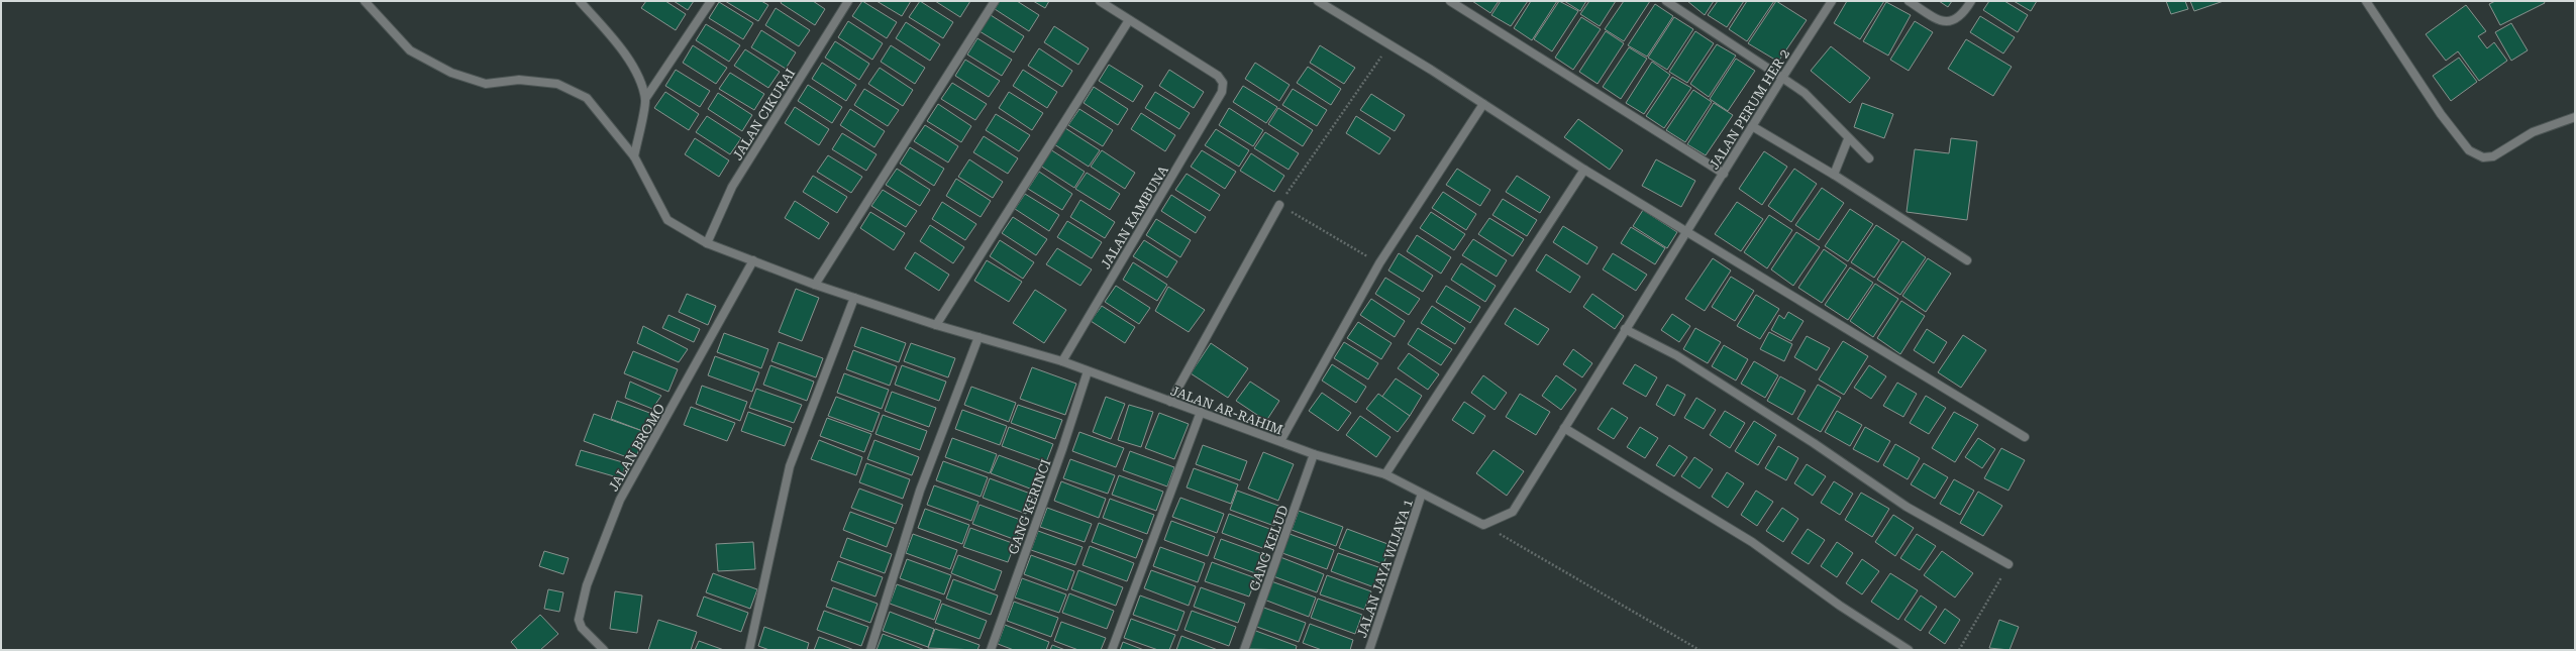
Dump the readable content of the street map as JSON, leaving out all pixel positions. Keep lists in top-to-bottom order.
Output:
{
  "streets": {
    "street": [
      "JALAN PERUM HER 2",
      "JALAN CIKURAI",
      "JALAN KAMBUNA",
      "JALAN AR-RAHIM",
      "JALAN BROMO",
      "GANG KERINCI",
      "GANG KELUD",
      "JALAN JAYA WIJAYA 1"
    ]
  },
  "crossings": [
    ["JALAN PERUM HER 2", "JALAN AR-RAHIM"],
    ["JALAN CIKURAI", "JALAN AR-RAHIM"],
    ["JALAN KAMBUNA", "JALAN AR-RAHIM"],
    ["JALAN AR-RAHIM", "JALAN BROMO"],
    ["JALAN AR-RAHIM", "GANG KERINCI"],
    ["JALAN AR-RAHIM", "GANG KELUD"],
    ["JALAN AR-RAHIM", "JALAN JAYA WIJAYA 1"]
  ]
}
